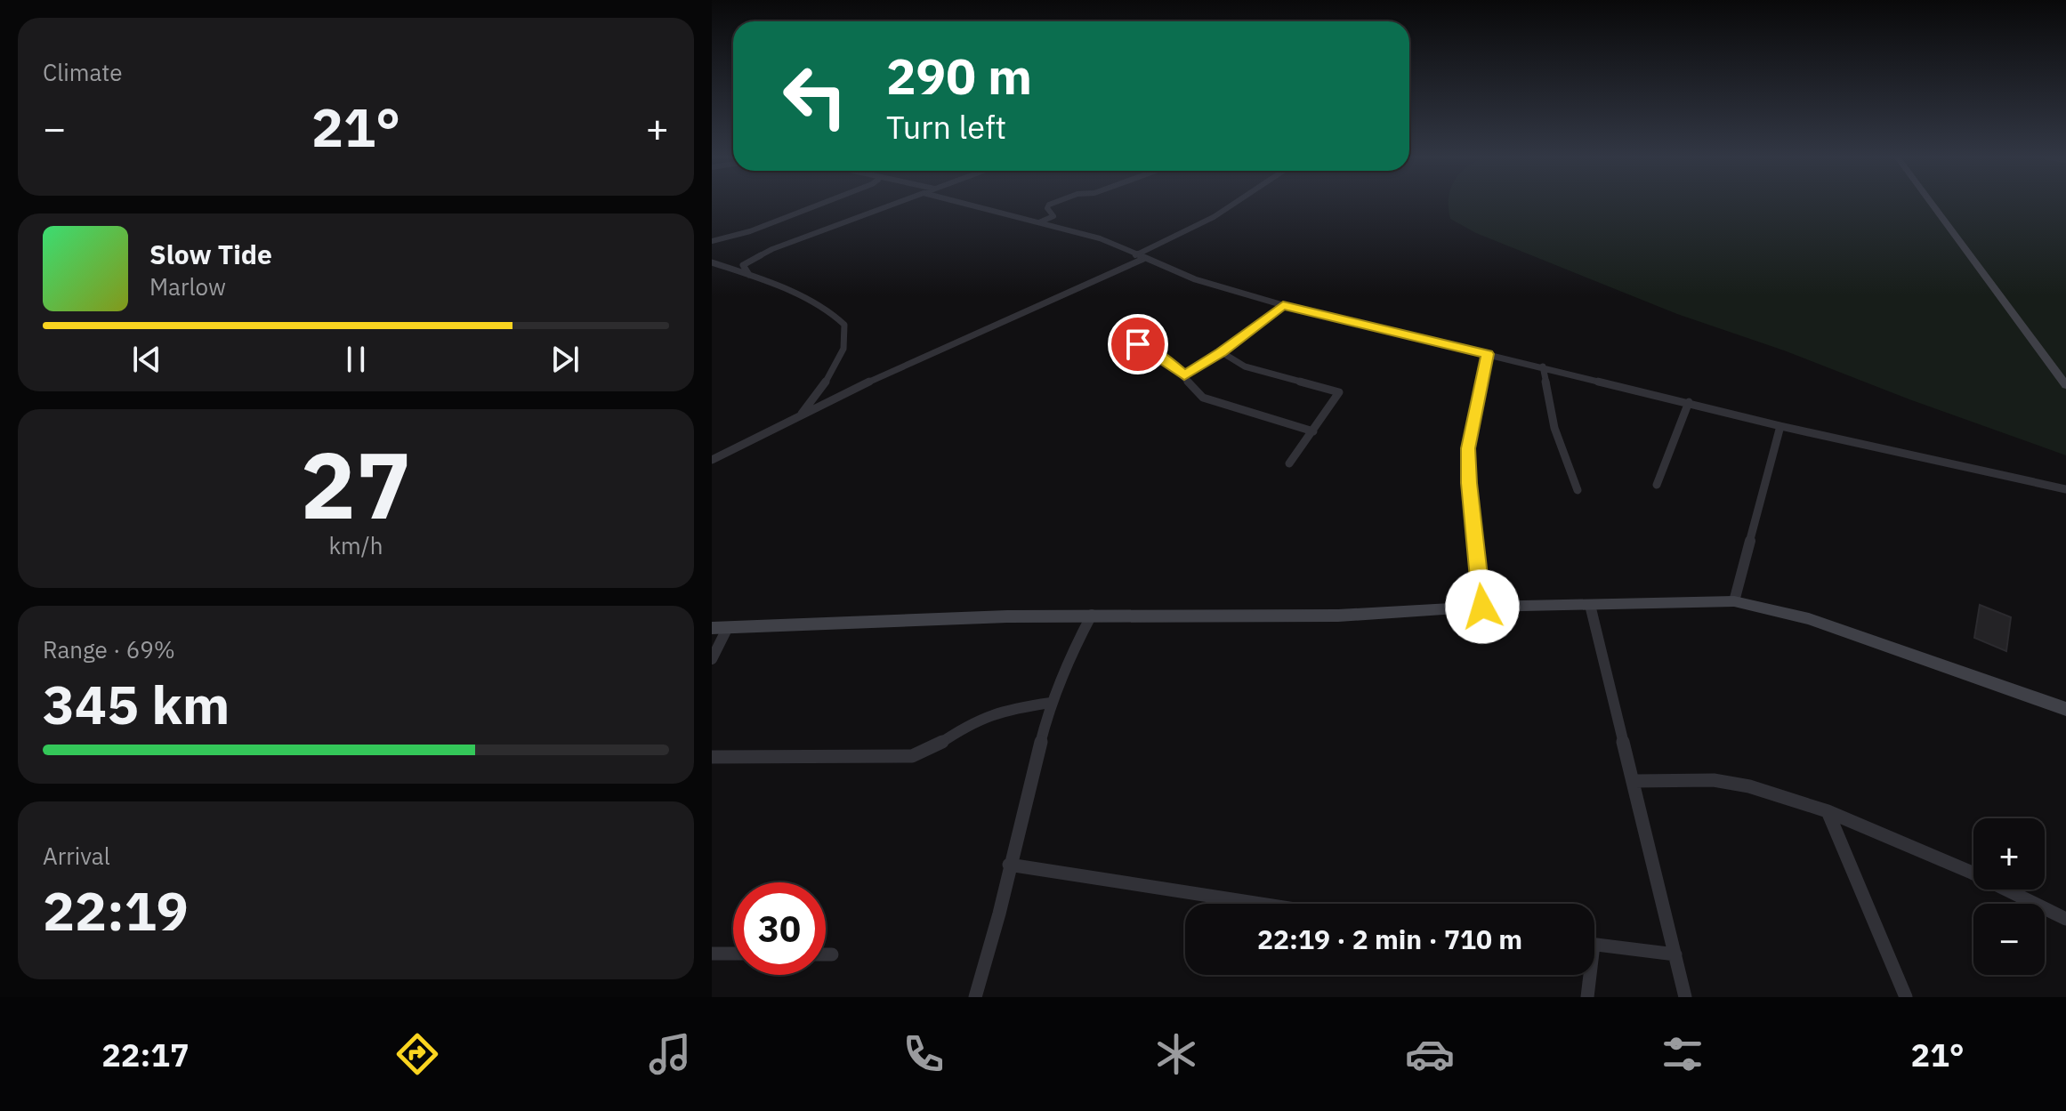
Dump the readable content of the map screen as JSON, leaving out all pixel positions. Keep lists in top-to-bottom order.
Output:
{
  "page": {
    "tile": [
      "Climate",
      ["27", "km/h"],
      ["Range · 69%", "345 km"],
      ["Arrival", "22:19"]
    ],
    "turn": ["290 m", "Turn left"],
    "heat": ["−", "21°", "+"],
    "song": ["Slow Tide", "Marlow"],
    "map_buttons": ["+", "−"],
    "limit": "30",
    "trip": "22:19 · 2 min · 710 m",
    "tabs": ["22:17", "21°"]
  }
}
